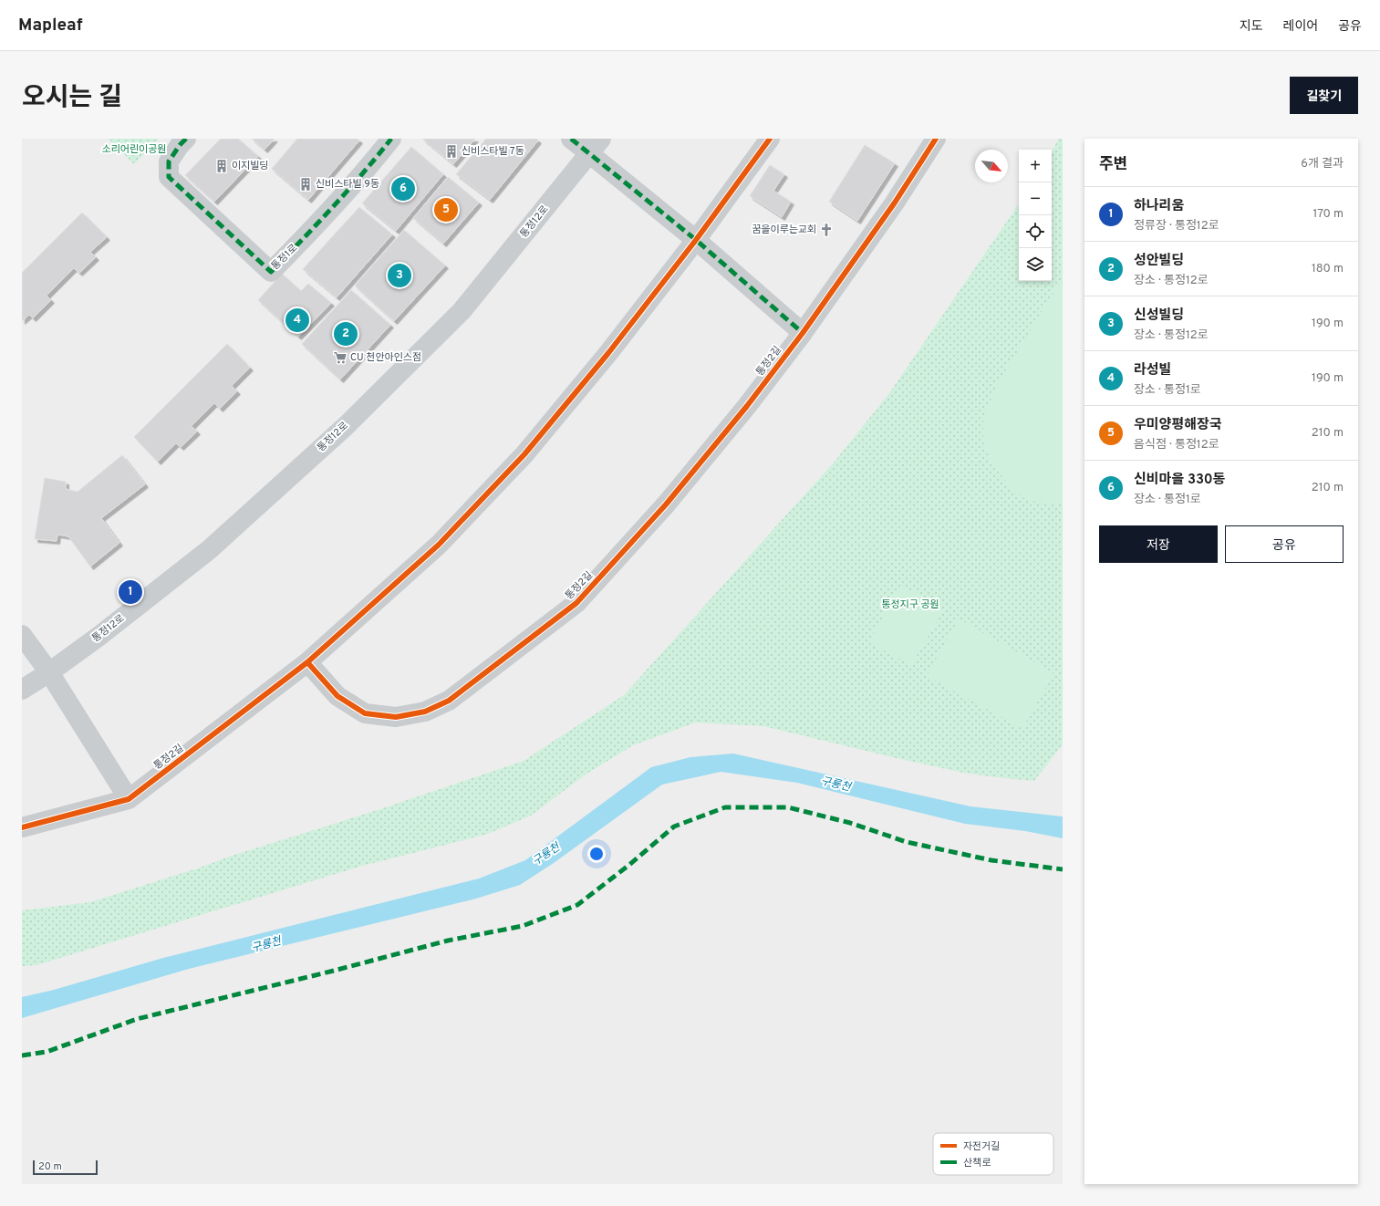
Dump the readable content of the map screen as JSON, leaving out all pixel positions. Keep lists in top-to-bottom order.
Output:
{
  "streets": {
    "street": ["통정12로", "통정1로", "통정2길"]
  },
  "water": ["구룡천"],
  "parks": ["소리어린이공원", "통정지구 공원"],
  "places": {
    "building": ["신비스타빌 7동", "이지빌딩", "신비스타빌 9동"],
    "church": ["꿈을이루는교회"],
    "supermarket": ["CU 천안아인스점"]
  },
  "legend": ["자전거길", "산책로"],
  "scale_bar": "20 m",
  "north": "bottom right",
  "page": {
    "header": "Mapleaf",
    "nav": ["지도", "레이어", "공유"],
    "title": "오시는 길",
    "buttons": [
      "길찾기",
      ["저장", "공유"]
    ],
    "heading": ["주변", "6개 결과"],
    "map_buttons": ["+", "−"],
    "pins": [
      "6",
      "5",
      "3",
      "4",
      "2",
      "1"
    ],
    "list": [
      {
        "mark": "1",
        "name": "하나리움",
        "note": "정류장 · 통정12로",
        "value": "170 m"
      },
      {
        "mark": "2",
        "name": "성안빌딩",
        "note": "장소 · 통정12로",
        "value": "180 m"
      },
      {
        "mark": "3",
        "name": "신성빌딩",
        "note": "장소 · 통정12로",
        "value": "190 m"
      },
      {
        "mark": "4",
        "name": "라성빌",
        "note": "장소 · 통정1로",
        "value": "190 m"
      },
      {
        "mark": "5",
        "name": "우미양평해장국",
        "note": "음식점 · 통정12로",
        "value": "210 m"
      },
      {
        "mark": "6",
        "name": "신비마을 330동",
        "note": "장소 · 통정1로",
        "value": "210 m"
      }
    ],
    "scale": "20 m"
  }
}
